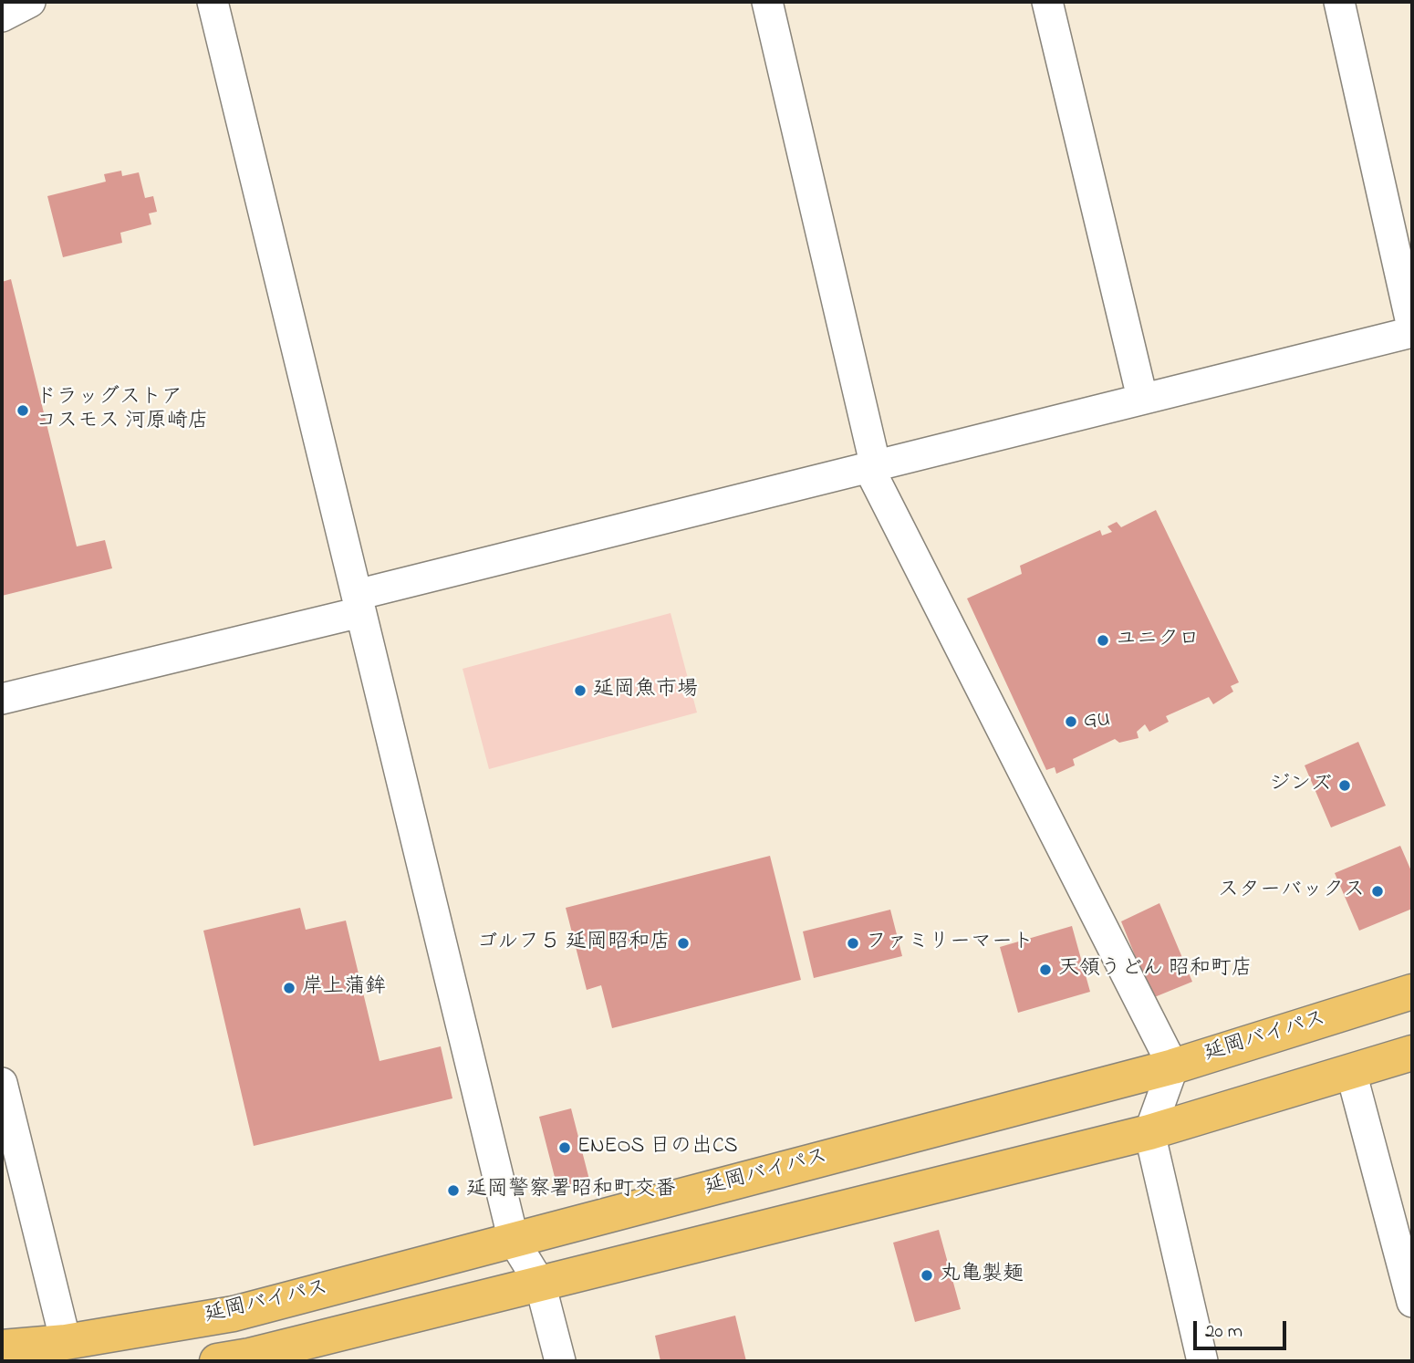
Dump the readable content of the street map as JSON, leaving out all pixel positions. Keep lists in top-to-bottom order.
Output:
{
  "streets": {
    "highway": ["延岡バイパス"]
  },
  "places": [
    "ドラッグストア コスモス 河原崎店",
    "ユニクロ",
    "延岡魚市場",
    "GU",
    "ジンズ",
    "スターバックス",
    "ゴルフ５ 延岡昭和店",
    "ファミリーマート",
    "天領うどん 昭和町店",
    "岸上蒲鉾",
    "ENEOS 日の出CS",
    "延岡警察署昭和町交番",
    "丸亀製麺"
  ],
  "scale_bar": "20 m"
}
